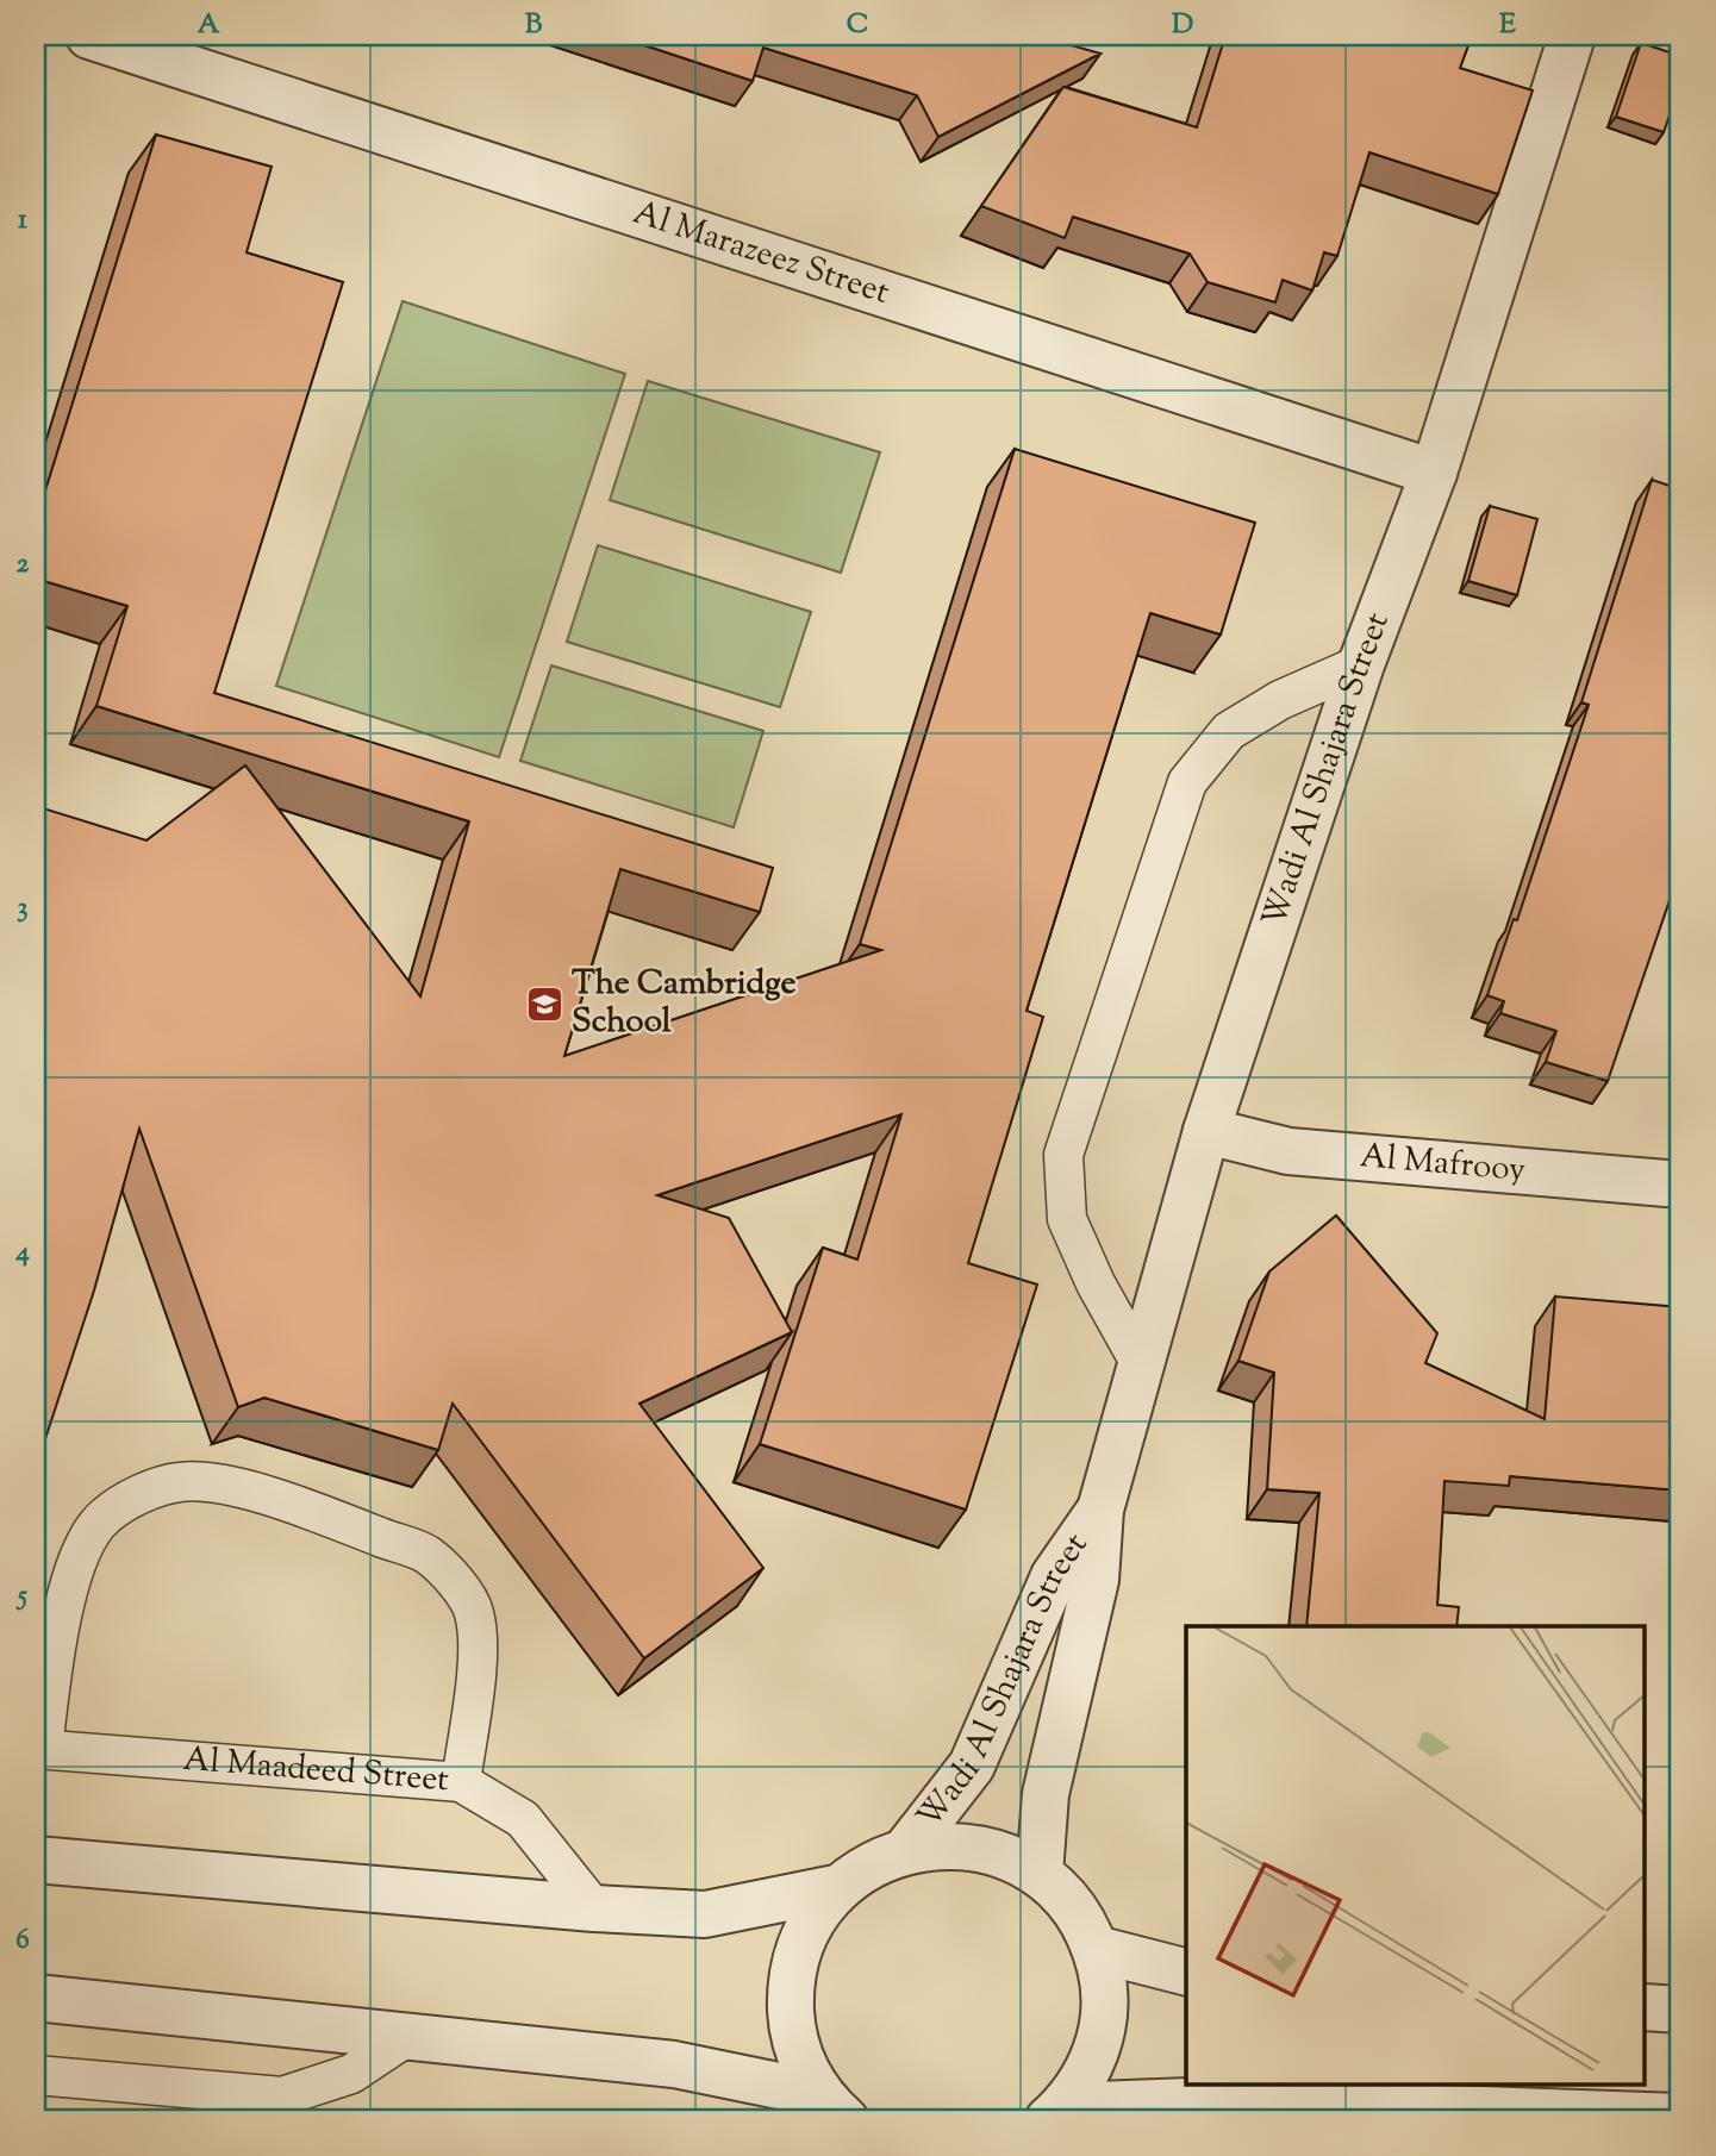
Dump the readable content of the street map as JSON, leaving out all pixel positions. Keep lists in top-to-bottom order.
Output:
{
  "streets": {
    "street": ["Al Marazeez Street", "Wadi Al Shajara Street", "Al Mafrooy"],
    "lane": ["Al Maadeed Street"]
  },
  "crossings": [
    ["Al Marazeez Street", "Wadi Al Shajara Street"],
    ["Wadi Al Shajara Street", "Al Mafrooy"]
  ],
  "places": {
    "school or university": ["The Cambridge School"]
  },
  "grid": {
    "columns": [
      "A",
      "B",
      "C",
      "D",
      "E"
    ],
    "rows": [
      "1",
      "2",
      "3",
      "4",
      "5",
      "6"
    ]
  }
}
